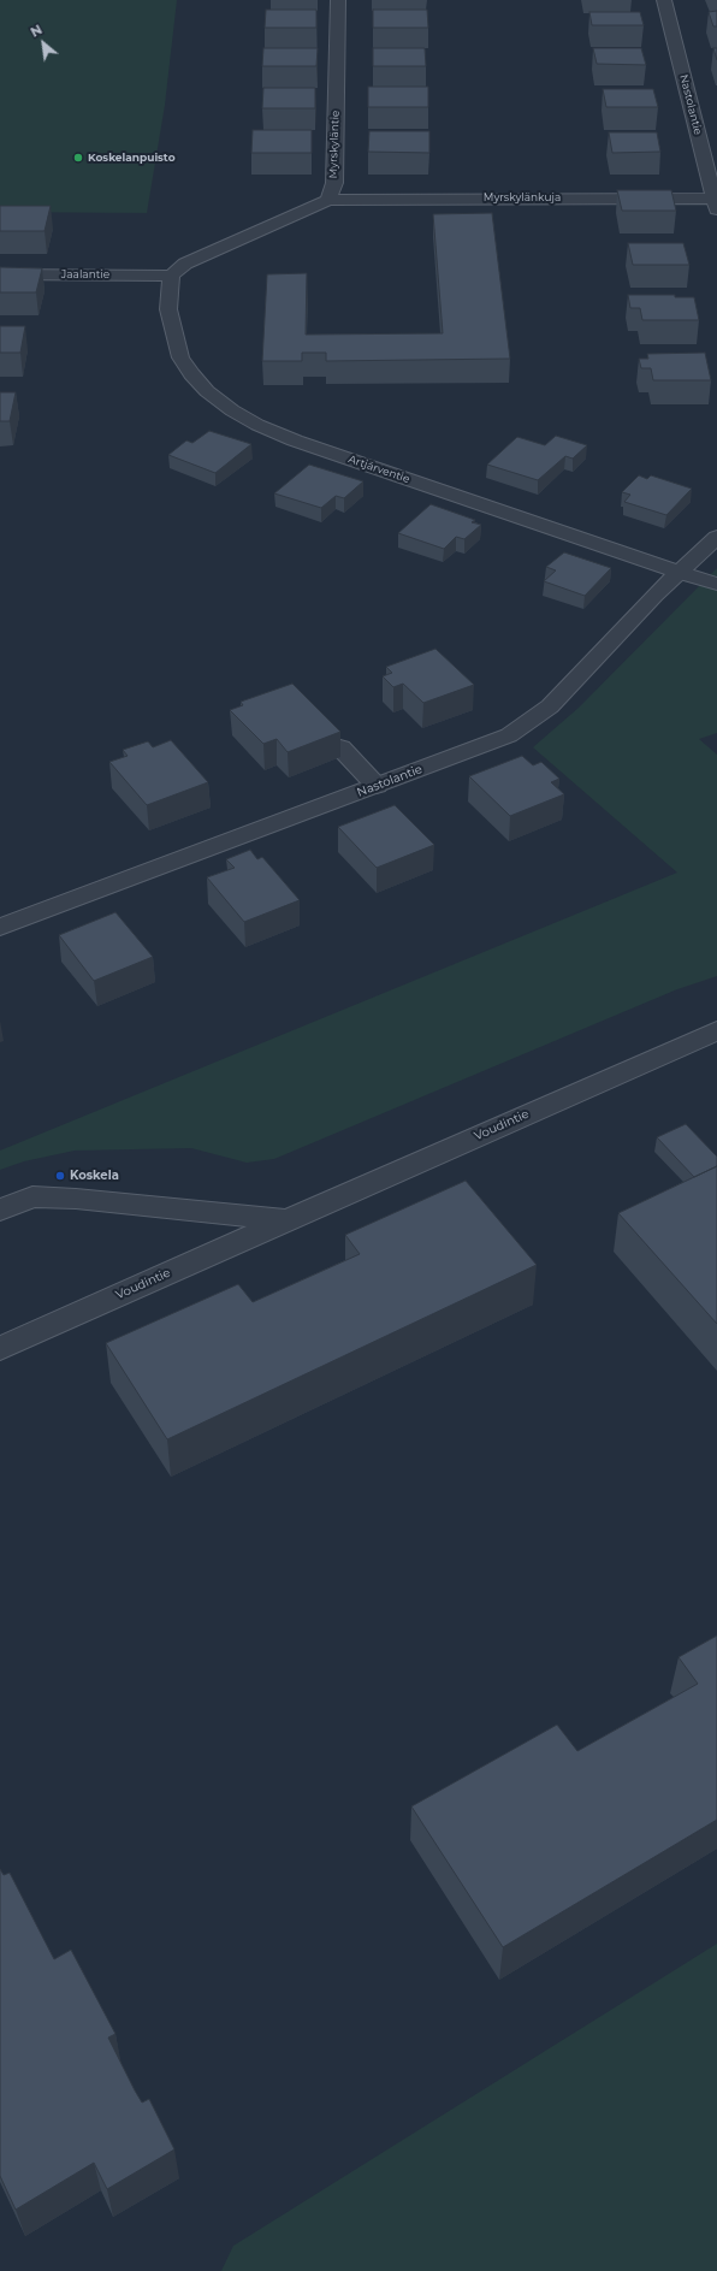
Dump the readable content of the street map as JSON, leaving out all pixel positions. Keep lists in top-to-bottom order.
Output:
{
  "streets": {
    "street": [
      "Nastolantie",
      "Myrskyläntie",
      "Myrskylänkuja",
      "Jaalantie",
      "Artjärventie",
      "Voudintie"
    ]
  },
  "crossings": [
    ["Nastolantie", "Myrskylänkuja"],
    ["Nastolantie", "Artjärventie"],
    ["Myrskyläntie", "Myrskylänkuja"],
    ["Jaalantie", "Artjärventie"]
  ],
  "places": ["Koskelanpuisto", "Koskela"],
  "north": "top left"
}
